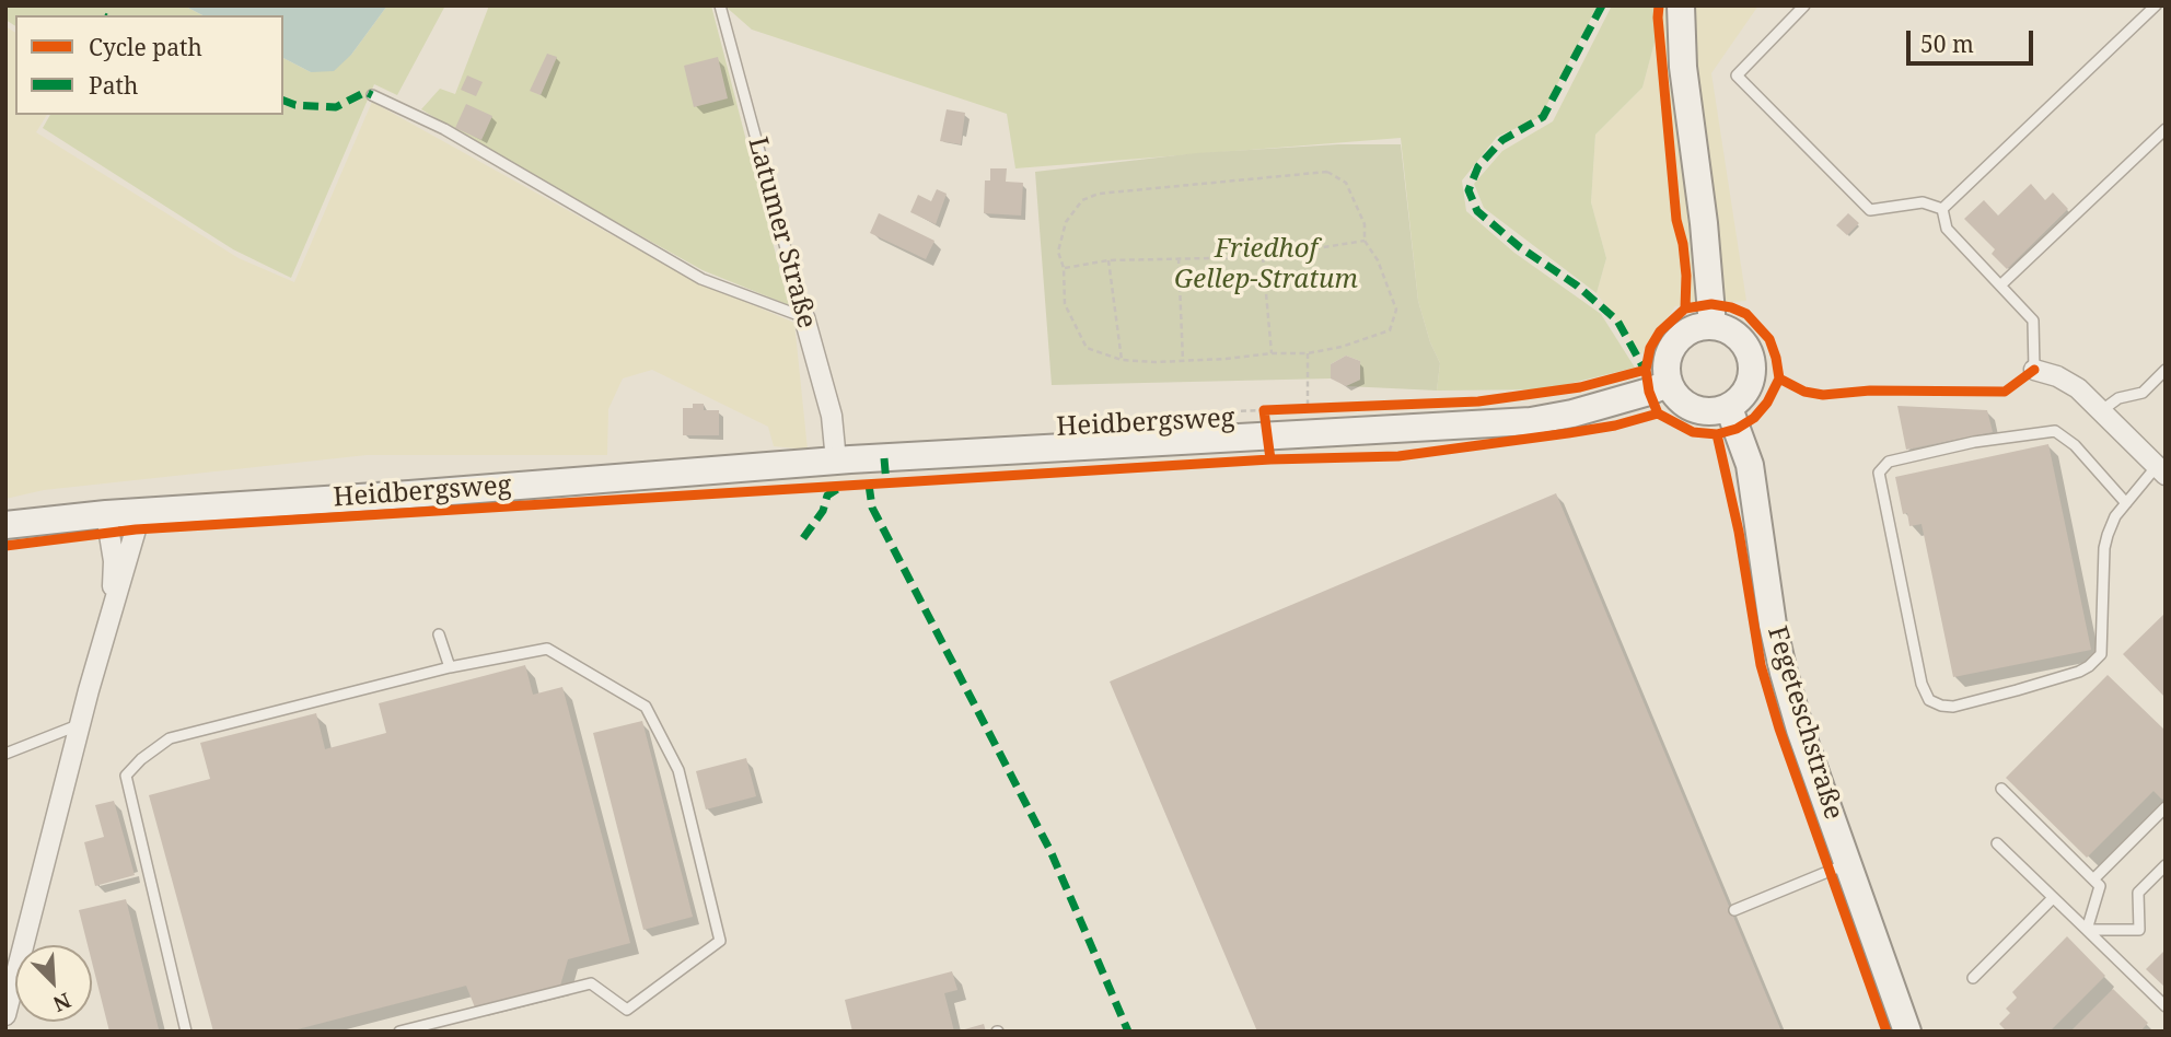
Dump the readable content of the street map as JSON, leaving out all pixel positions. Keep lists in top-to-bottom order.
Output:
{
  "streets": {
    "street": ["Latumer Straße", "Heidbergsweg", "Fegeteschstraße"]
  },
  "crossings": [
    ["Latumer Straße", "Heidbergsweg"],
    ["Heidbergsweg", "Fegeteschstraße"]
  ],
  "parks": ["Friedhof Gellep-Stratum"],
  "legend": ["Cycle path", "Path"],
  "scale_bar": "50 m",
  "north": "bottom right"
}
